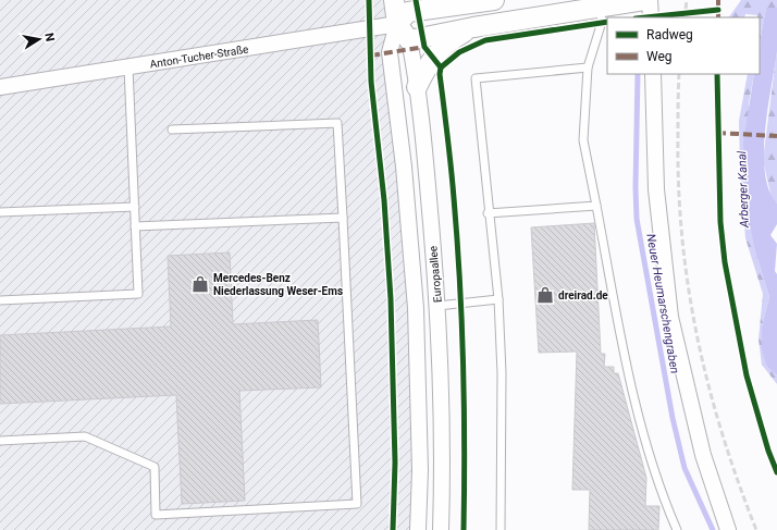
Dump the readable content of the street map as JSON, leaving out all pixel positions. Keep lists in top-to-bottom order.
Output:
{
  "streets": {
    "street": ["Anton-Tucher-Straße", "Europaallee"]
  },
  "crossings": [
    ["Anton-Tucher-Straße", "Europaallee"]
  ],
  "water": ["Arberger Kanal", "Neuer Heumarschengraben"],
  "places": {
    "shop": ["Mercedes-Benz Niederlassung Weser-Ems", "dreirad.de"]
  },
  "legend": ["Radweg", "Weg"],
  "north": "right"
}
